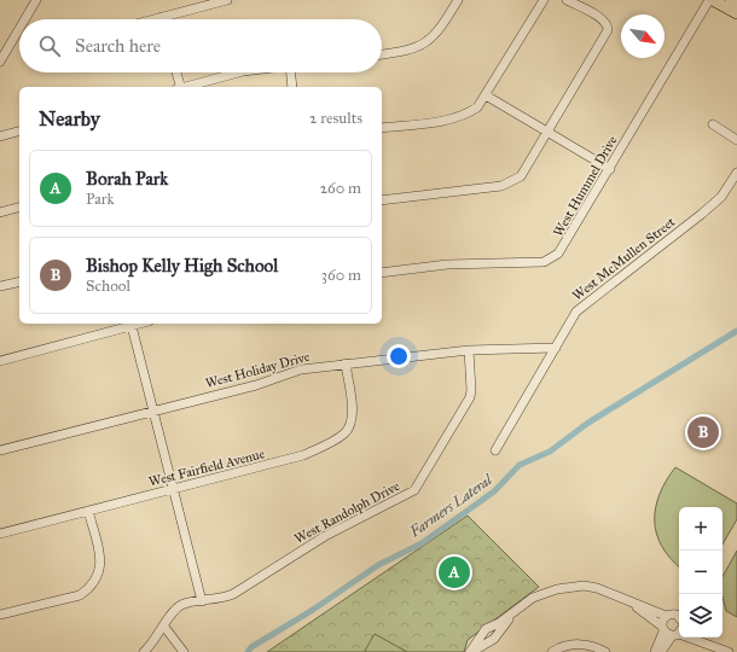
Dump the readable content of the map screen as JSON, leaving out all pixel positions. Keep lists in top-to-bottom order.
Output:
{
  "streets": {
    "street": [
      "West Hummel Drive",
      "West McMullen Street",
      "West Holiday Drive",
      "West Fairfield Avenue",
      "West Randolph Drive"
    ]
  },
  "crossings": [
    ["West McMullen Street", "West Holiday Drive"],
    ["West Holiday Drive", "West Fairfield Avenue"],
    ["West Holiday Drive", "West Randolph Drive"]
  ],
  "water": ["Farmers Lateral"],
  "north": "bottom right",
  "page": {
    "search": "Search here",
    "heading": ["Nearby", "2 results"],
    "list": [
      {
        "mark": "A",
        "name": "Borah Park",
        "note": "Park",
        "value": "260 m"
      },
      {
        "mark": "B",
        "name": "Bishop Kelly High School",
        "note": "School",
        "value": "360 m"
      }
    ],
    "pins": ["B", "A"],
    "map_buttons": ["+", "−"]
  }
}
